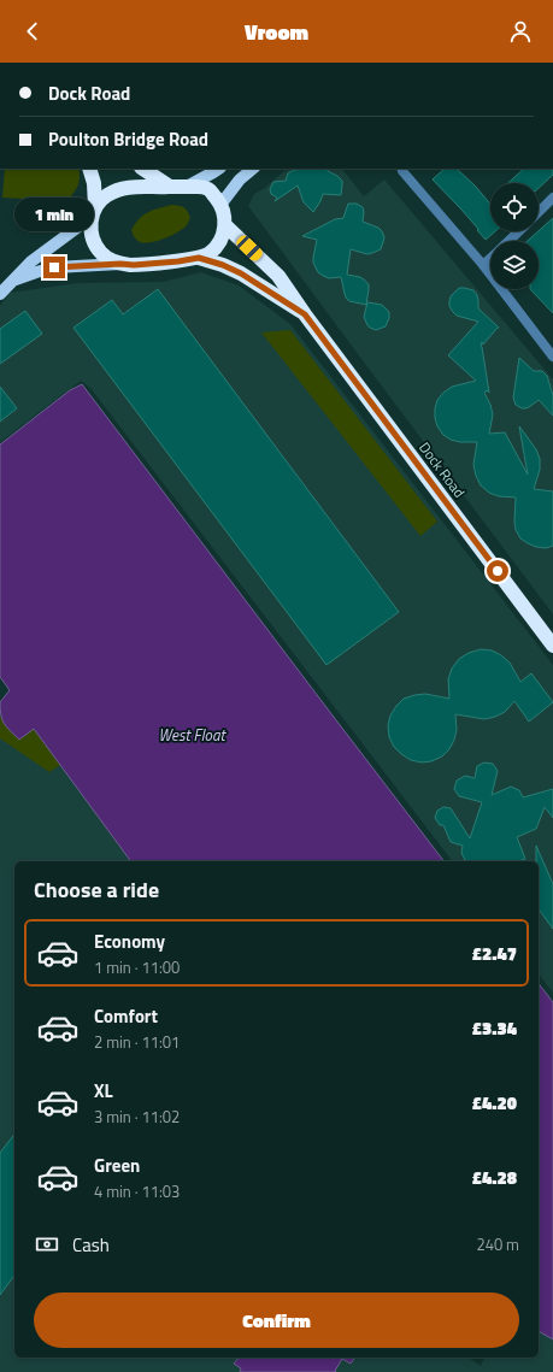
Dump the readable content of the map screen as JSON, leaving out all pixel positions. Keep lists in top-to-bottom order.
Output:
{
  "streets": {
    "highway": ["Dock Road"]
  },
  "water": ["West Float"],
  "page": {
    "header": "Vroom",
    "banner": ["Dock Road", "Poulton Bridge Road"],
    "bubble": "1 min",
    "heading": "Choose a ride",
    "list": [
      {
        "name": "Economy",
        "note": "1 min · 11:00",
        "value": "£2.47"
      },
      {
        "name": "Comfort",
        "note": "2 min · 11:01",
        "value": "£3.34"
      },
      {
        "name": "XL",
        "note": "3 min · 11:02",
        "value": "£4.20"
      },
      {
        "name": "Green",
        "note": "4 min · 11:03",
        "value": "£4.28"
      }
    ],
    "pay": ["Cash", "240 m"],
    "buttons": "Confirm"
  }
}
